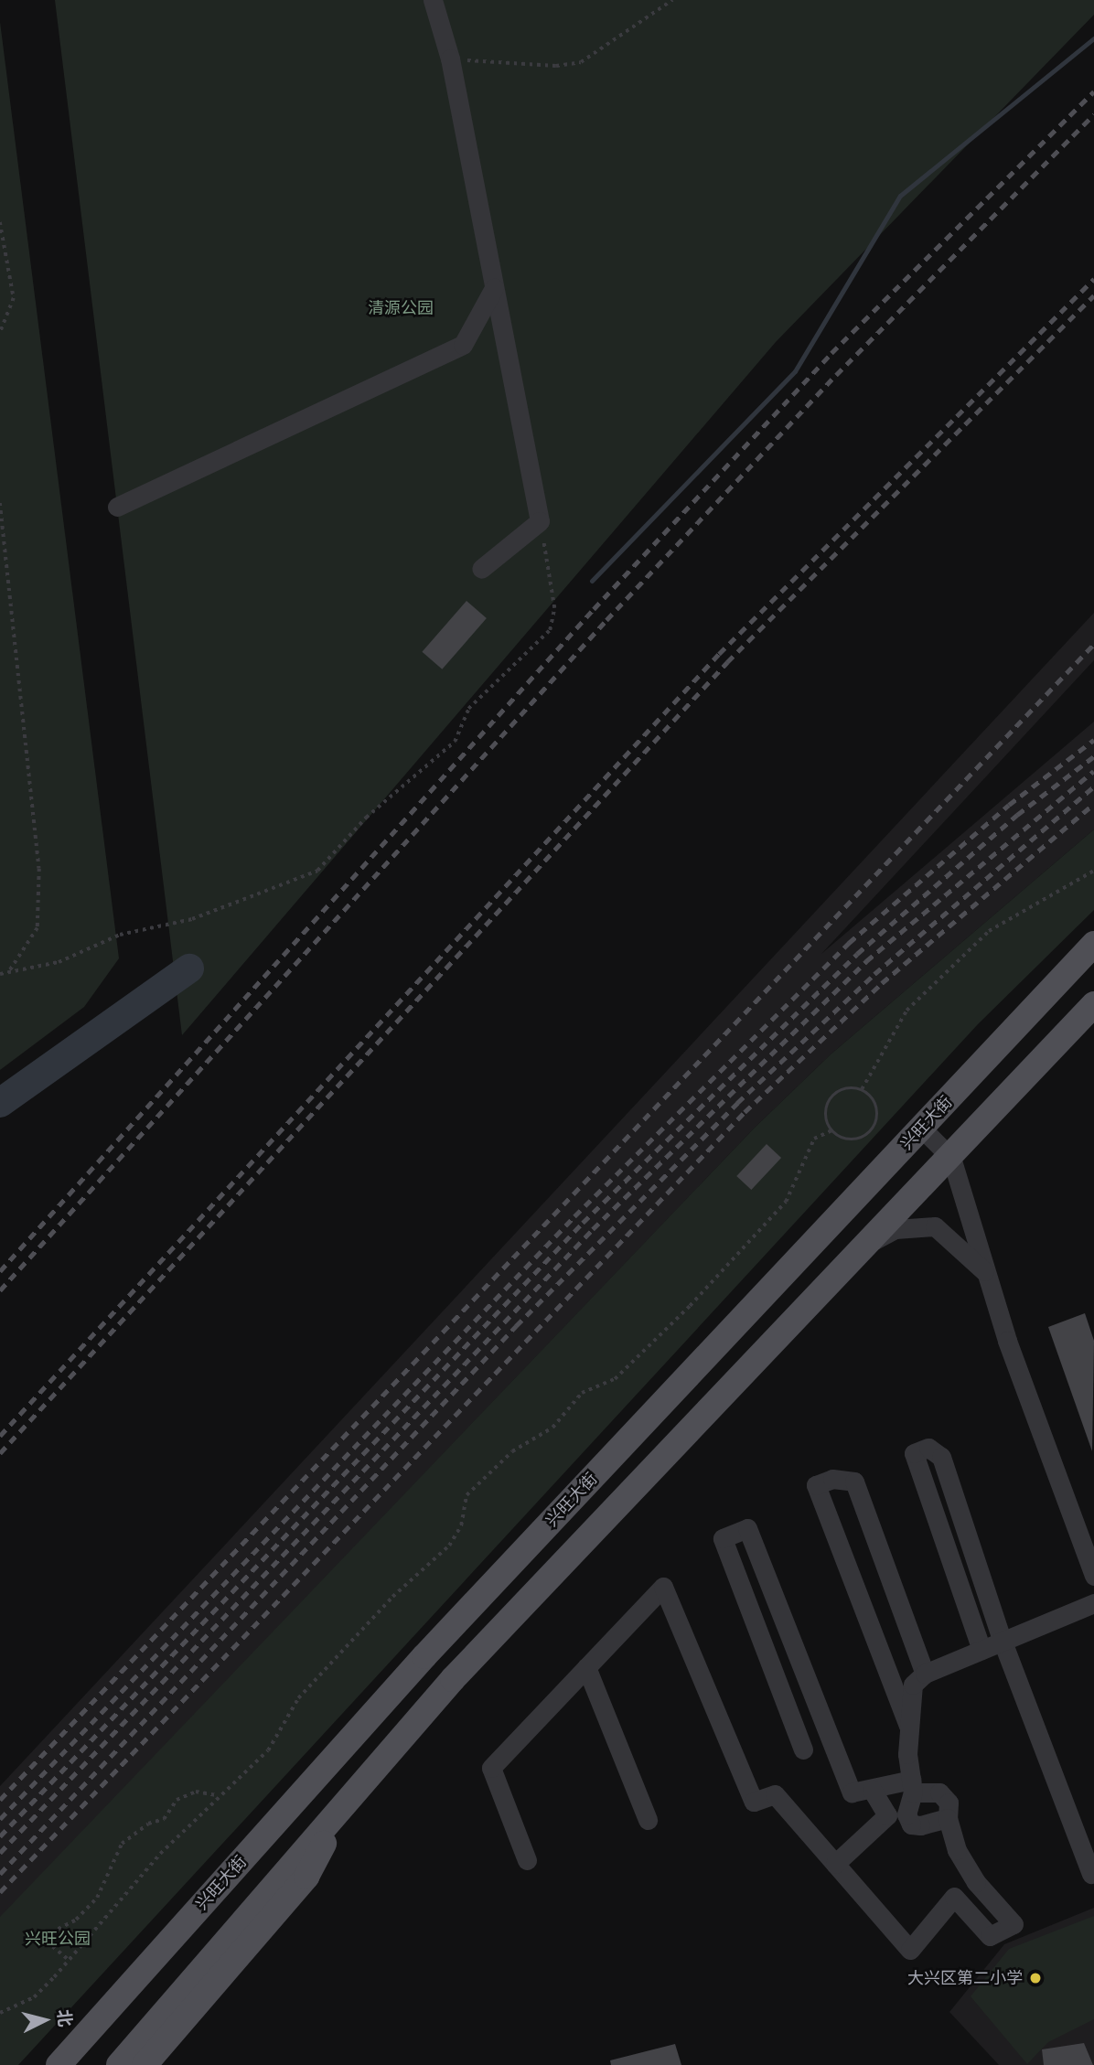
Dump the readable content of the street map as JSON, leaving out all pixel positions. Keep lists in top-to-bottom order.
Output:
{
  "streets": {
    "main road": ["兴旺大街"]
  },
  "parks": ["清源公园", "兴旺公园"],
  "places": ["大兴区第二小学"],
  "north": "right"
}
